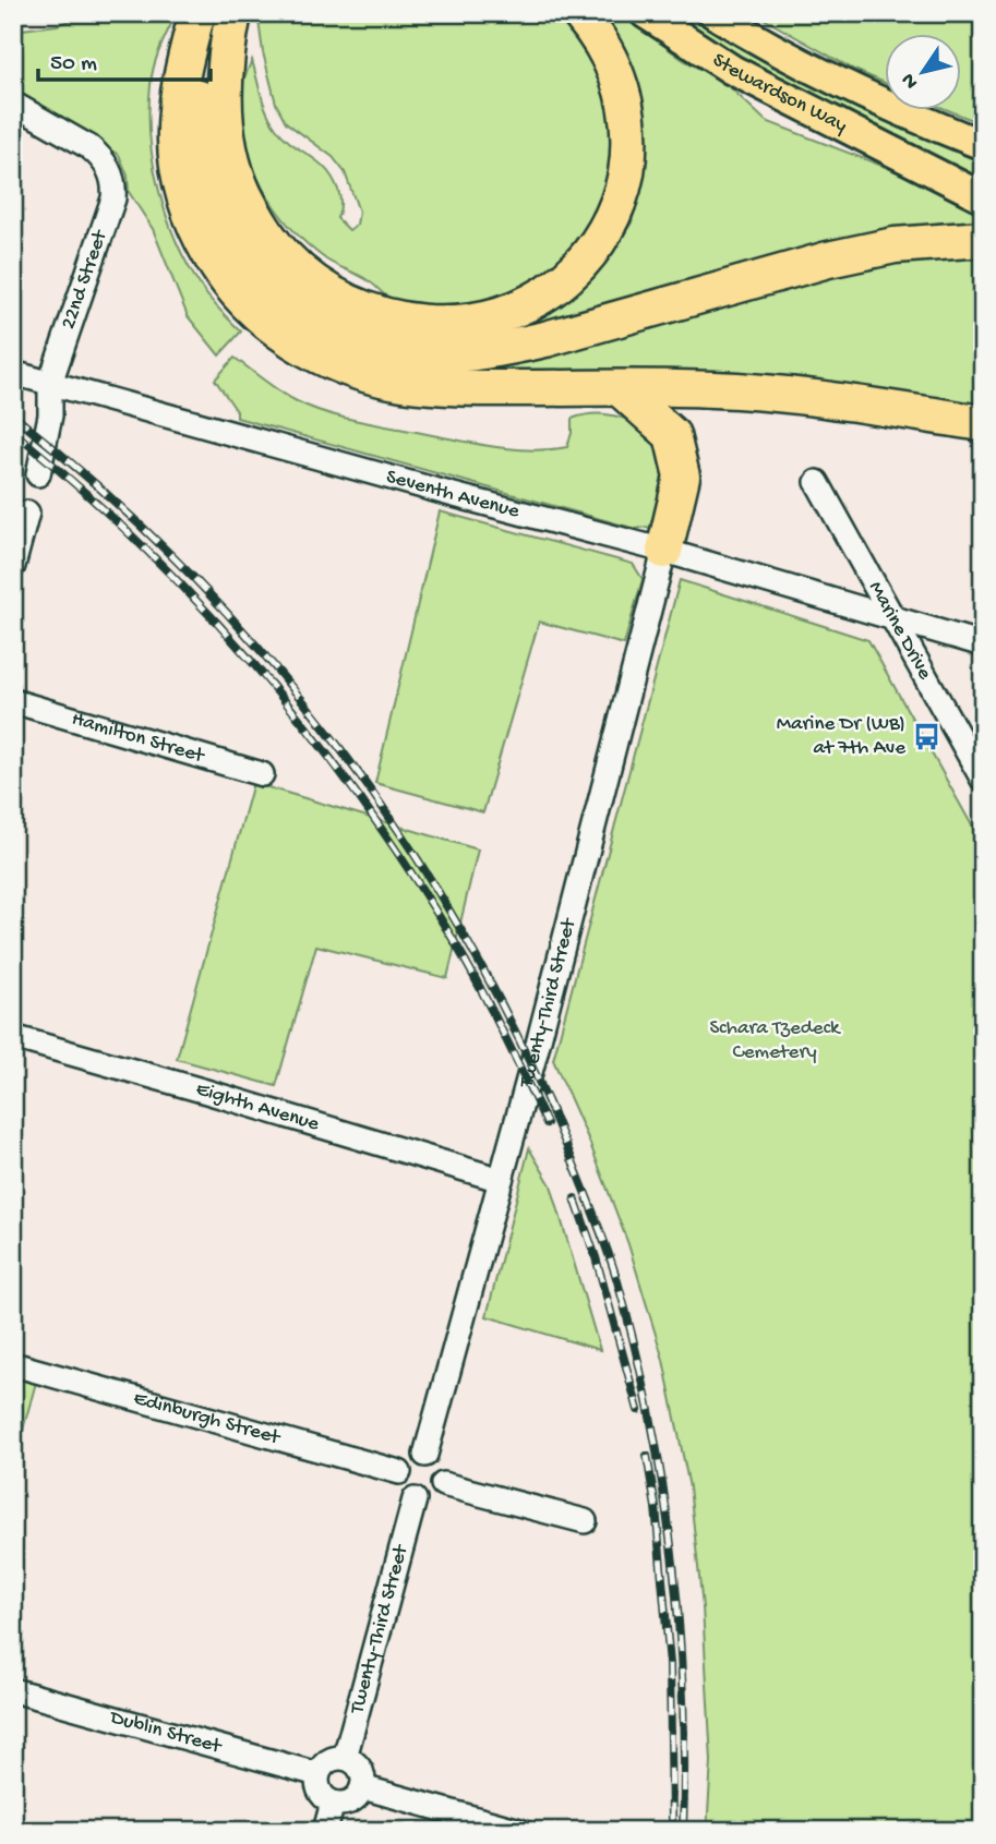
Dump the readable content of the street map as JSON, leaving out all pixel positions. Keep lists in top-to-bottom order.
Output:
{
  "streets": {
    "main road": ["Stewardson Way"],
    "street": [
      "22nd Street",
      "Seventh Avenue",
      "Marine Drive",
      "Hamilton Street",
      "Twenty-Third Street",
      "Eighth Avenue",
      "Edinburgh Street",
      "Dublin Street"
    ]
  },
  "crossings": [
    ["22nd Street", "Seventh Avenue"],
    ["Seventh Avenue", "Marine Drive"],
    ["Seventh Avenue", "Twenty-Third Street"],
    ["Twenty-Third Street", "Eighth Avenue"],
    ["Twenty-Third Street", "Edinburgh Street"],
    ["Twenty-Third Street", "Dublin Street"]
  ],
  "parks": ["Schara Tzedeck Cemetery"],
  "places": {
    "bus stop": ["Marine Dr (WB) at 7th Ave"]
  },
  "scale_bar": "50 m",
  "north": "bottom left"
}
